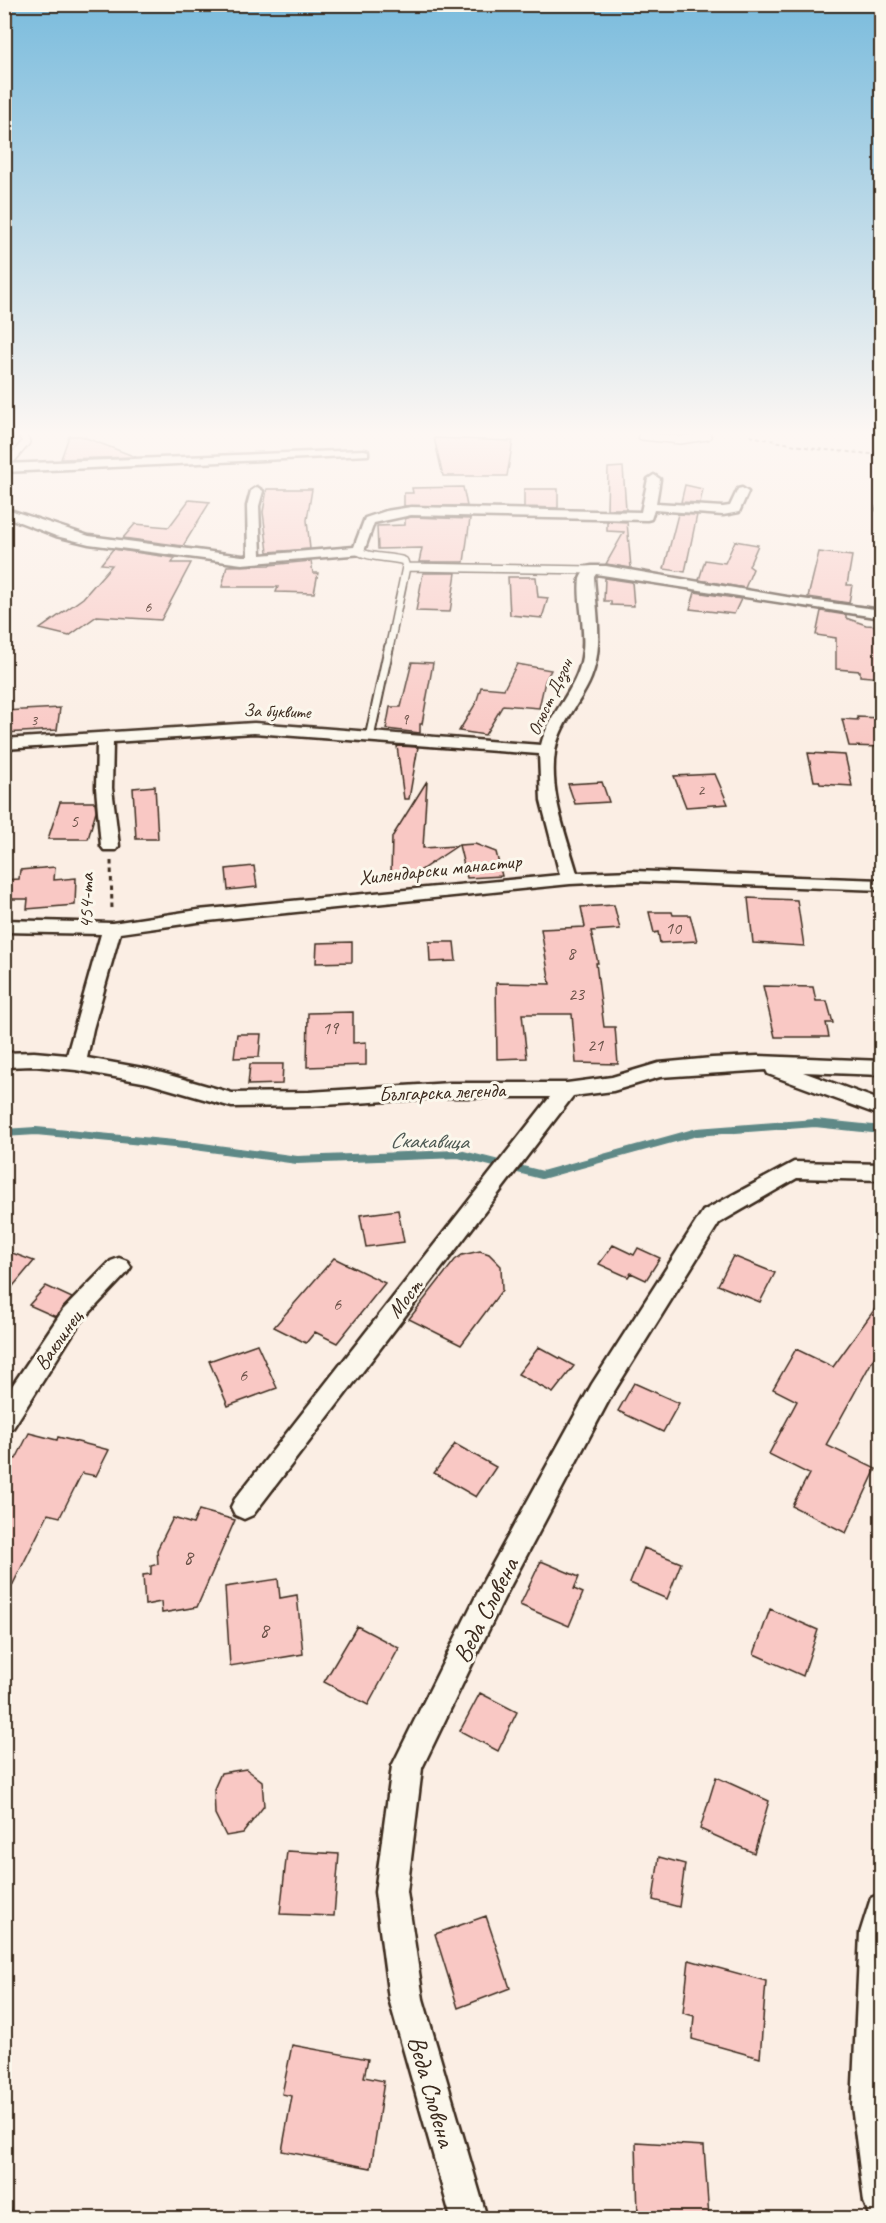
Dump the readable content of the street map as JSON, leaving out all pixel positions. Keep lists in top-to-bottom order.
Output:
{
  "streets": {
    "street": [
      "Огюст Дозон",
      "За буквите",
      "Хилендарски манастир",
      "454-та",
      "Българска легенда",
      "Мост",
      "Ваклинец",
      "Веда Словена"
    ]
  },
  "crossings": [
    ["Огюст Дозон", "За буквите"],
    ["Огюст Дозон", "Хилендарски манастир"],
    ["За буквите", "454-та"],
    ["Хилендарски манастир", "454-та"],
    ["454-та", "Българска легенда"],
    ["Българска легенда", "Мост"]
  ],
  "water": ["Скакавица"],
  "house_numbers": [
    "6",
    "9",
    "3",
    "2",
    "5",
    "10",
    "8",
    "23",
    "19",
    "21",
    "6",
    "6",
    "8",
    "8"
  ]
}
